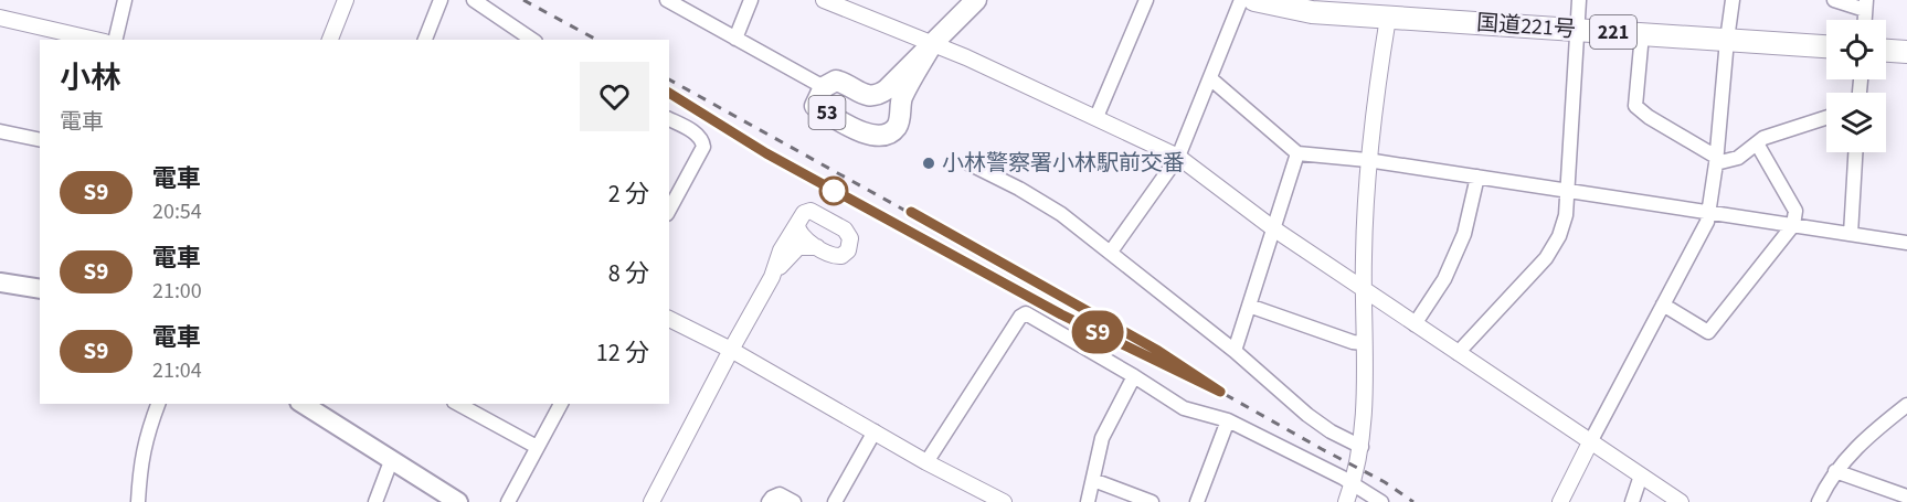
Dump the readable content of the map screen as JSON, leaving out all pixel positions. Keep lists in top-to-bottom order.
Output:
{
  "streets": {
    "highway": ["国道221号", "221"],
    "main road": ["53"]
  },
  "places": ["小林警察署小林駅前交番"],
  "page": {
    "on_map": "S9",
    "heading": ["小林", "電車"],
    "list": [
      {
        "mark": "S9",
        "name": "電車",
        "note": "20:54",
        "value": "2 分"
      },
      {
        "mark": "S9",
        "name": "電車",
        "note": "21:00",
        "value": "8 分"
      },
      {
        "mark": "S9",
        "name": "電車",
        "note": "21:04",
        "value": "12 分"
      }
    ]
  }
}
